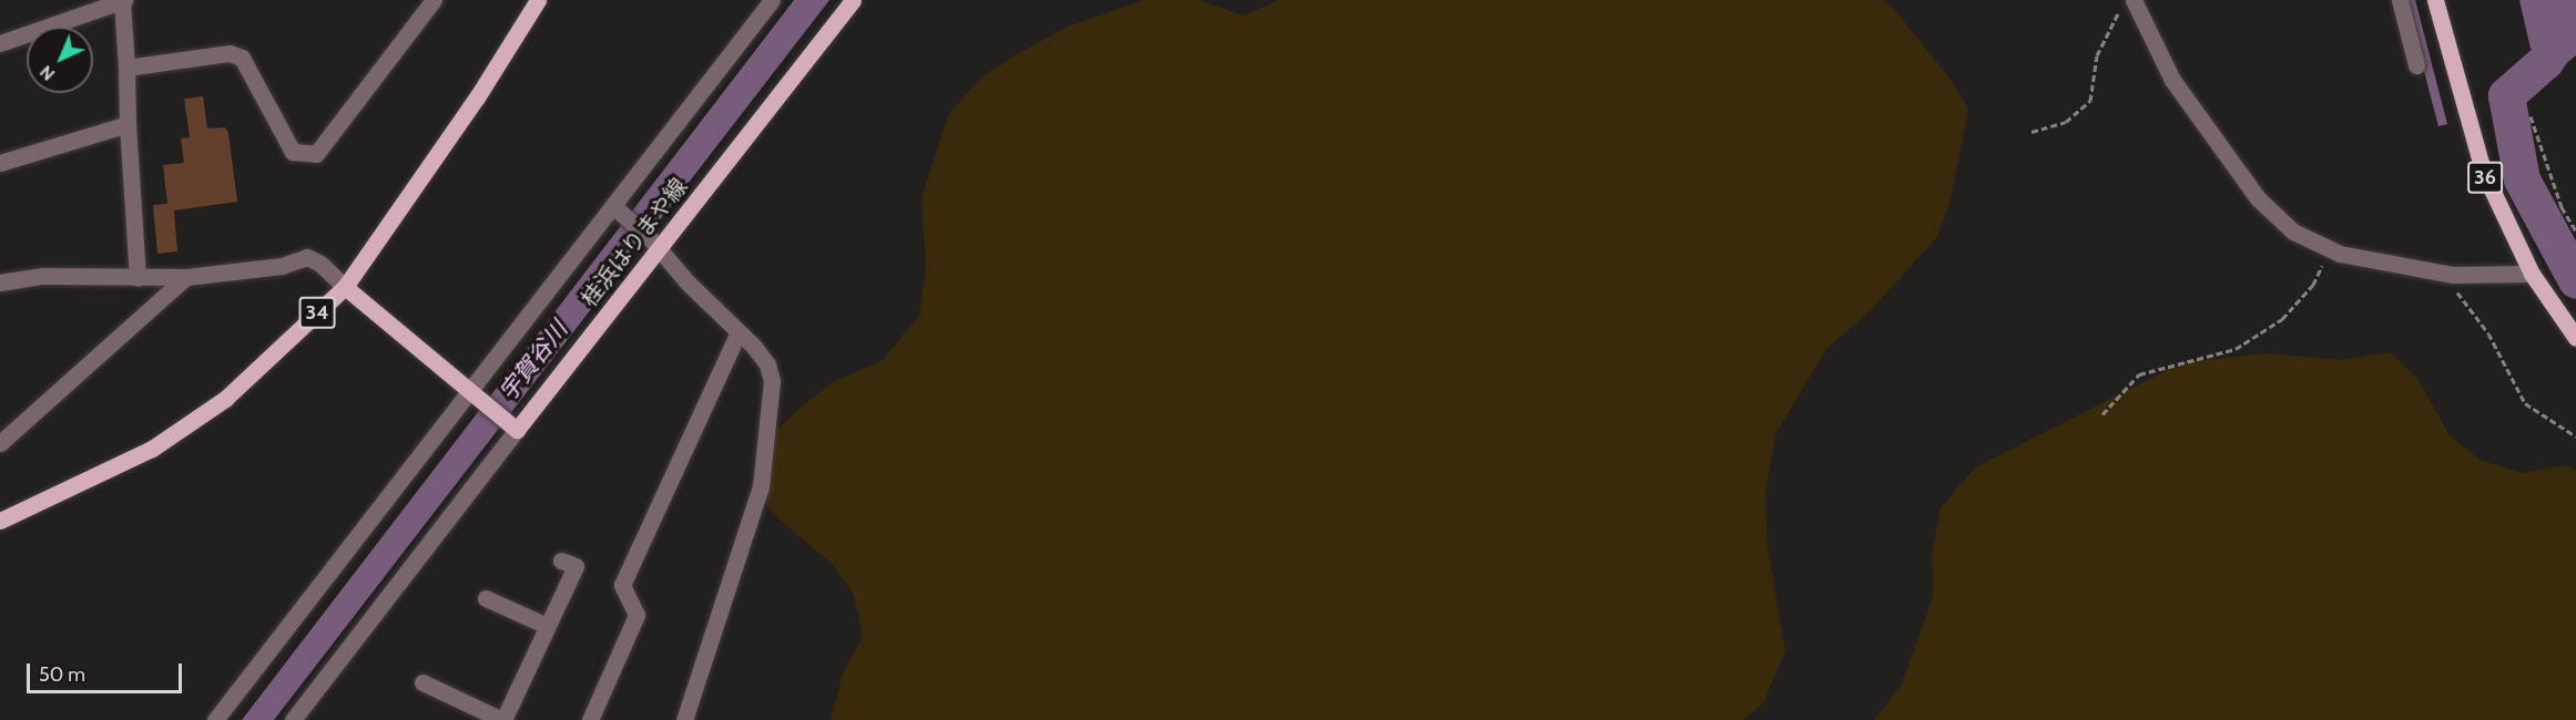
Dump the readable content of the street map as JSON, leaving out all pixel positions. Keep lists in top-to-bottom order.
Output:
{
  "streets": {
    "main road": ["36", "桂浜はりまや線", "34"]
  },
  "crossings": [
    ["桂浜はりまや線", "34"]
  ],
  "water": ["宇賀谷川"],
  "scale_bar": "50 m",
  "north": "bottom left"
}
